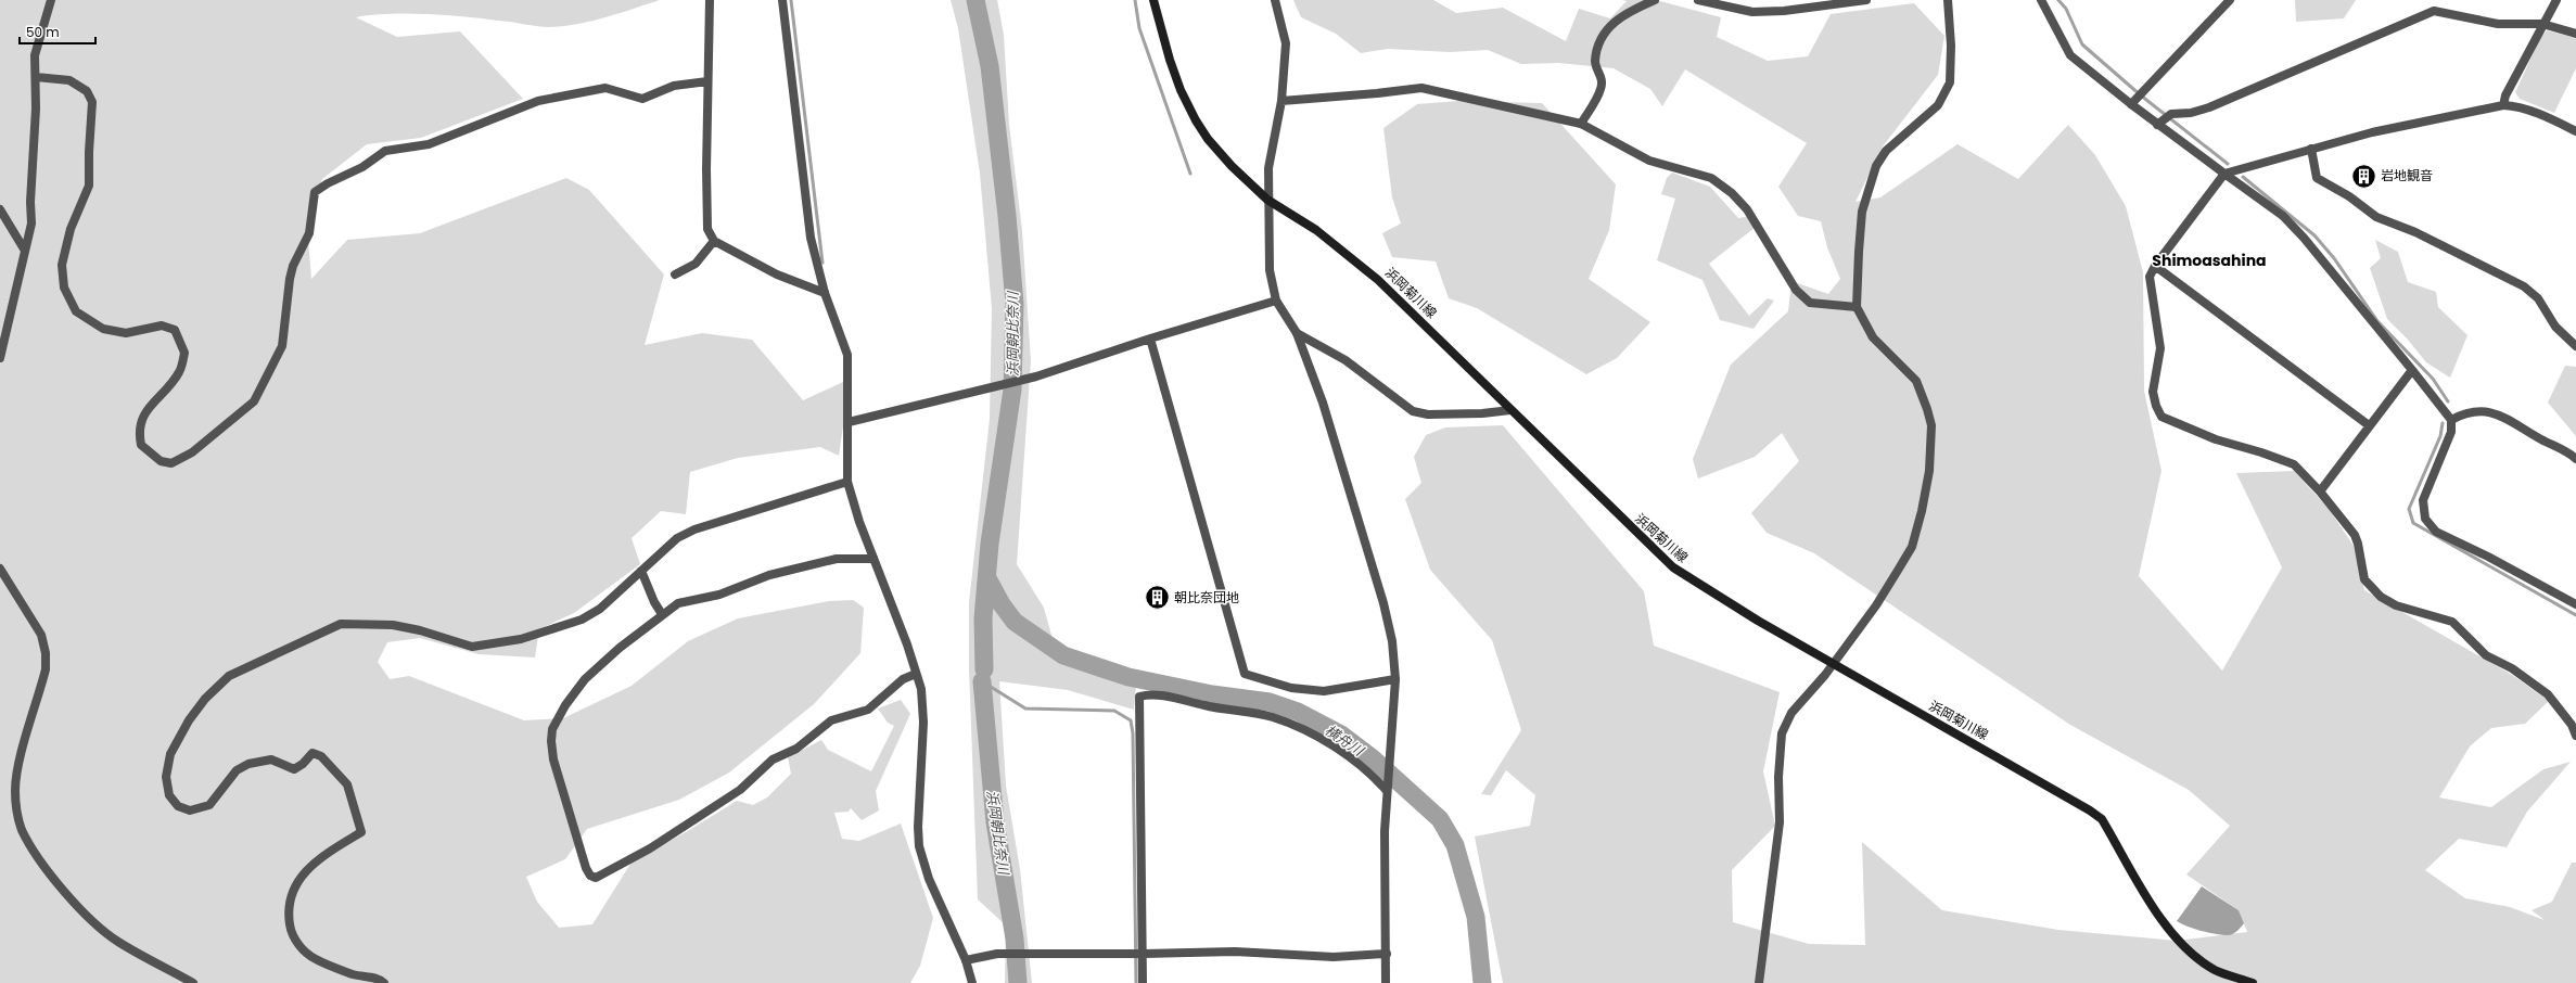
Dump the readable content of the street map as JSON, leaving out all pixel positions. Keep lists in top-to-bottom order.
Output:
{
  "streets": {
    "main road": ["浜岡菊川線"]
  },
  "districts": ["Shimoasahina"],
  "water": ["浜岡朝比奈川", "横舟川"],
  "places": {
    "building": ["岩地観音", "朝比奈団地"]
  },
  "scale_bar": "50 m"
}
